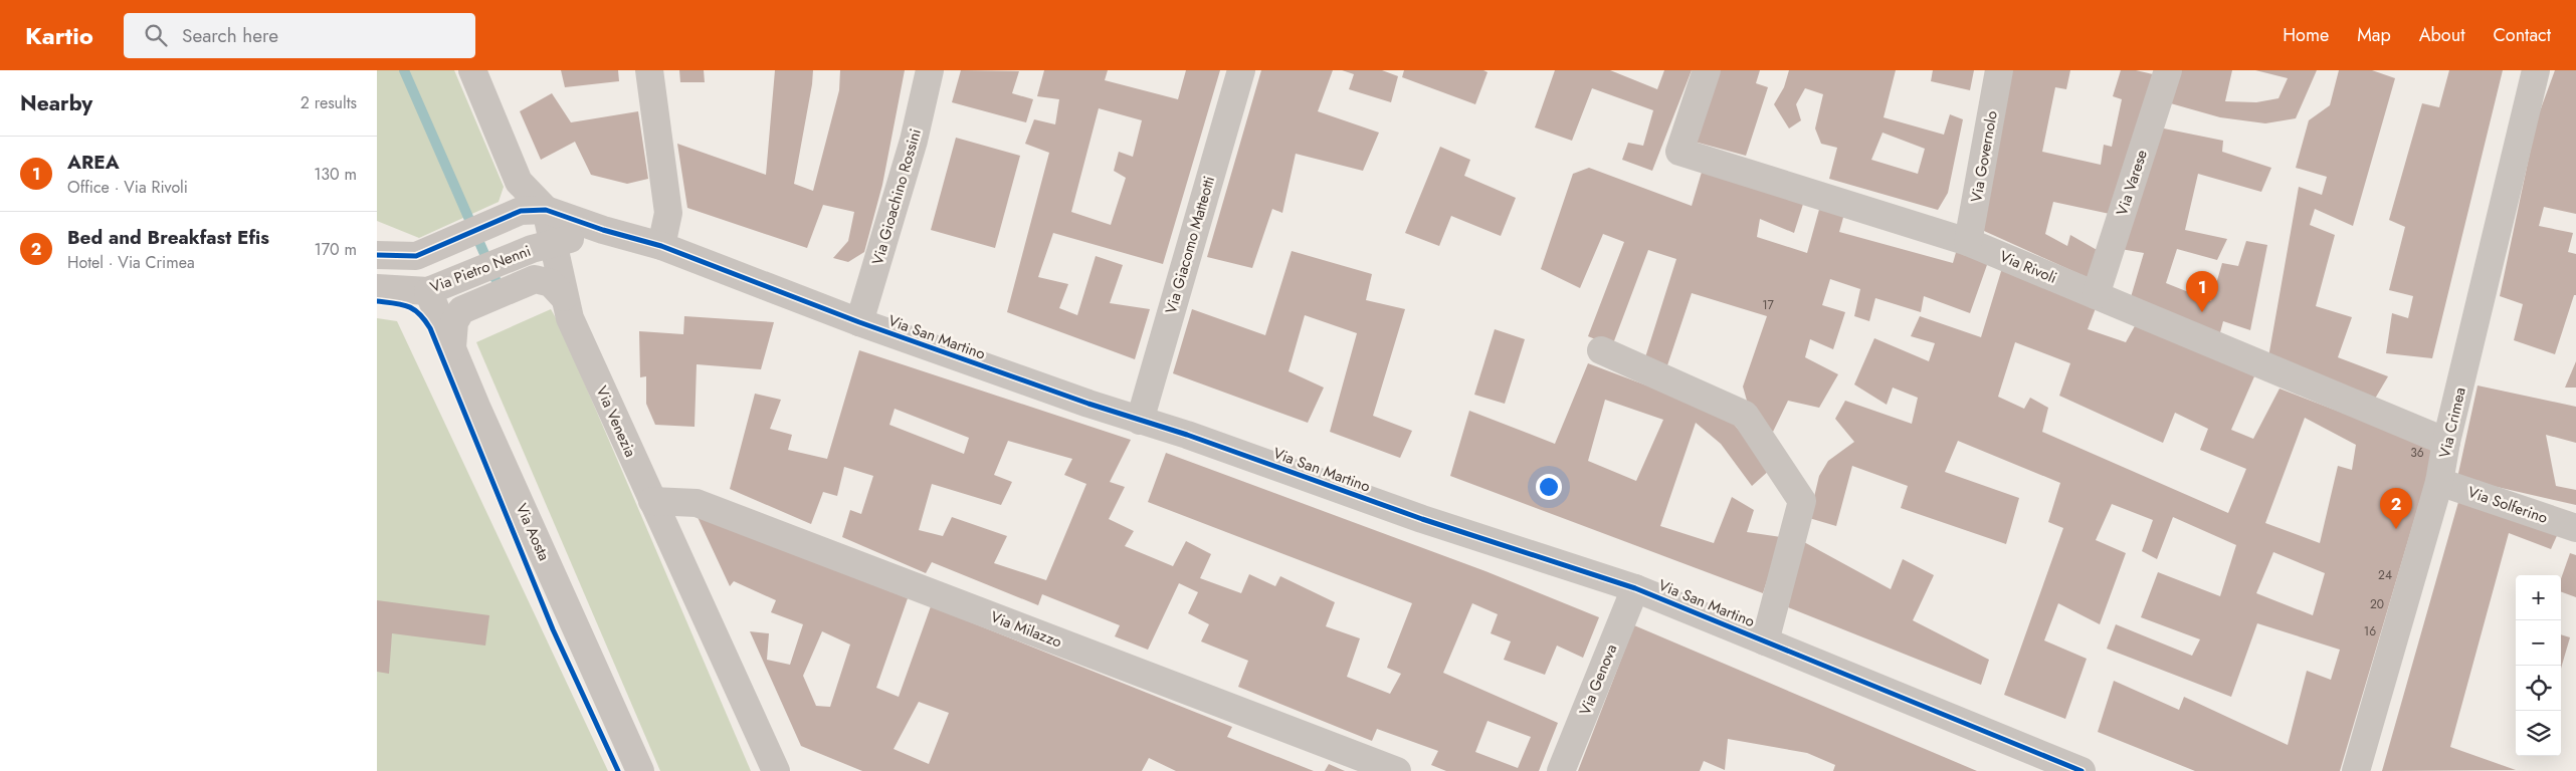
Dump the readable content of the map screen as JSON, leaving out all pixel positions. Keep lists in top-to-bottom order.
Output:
{
  "streets": {
    "street": [
      "Via Governolo",
      "Via Varese",
      "Via Gioachino Rossini",
      "Via Giacomo Matteotti",
      "Via Rivoli",
      "Via Pietro Nenni",
      "Via San Martino",
      "Via Venezia",
      "Via Crimea",
      "Via Solferino",
      "Via Aosta",
      "Via Milazzo",
      "Via Genova"
    ]
  },
  "crossings": [
    ["Via Governolo", "Via Rivoli"],
    ["Via Varese", "Via Rivoli"],
    ["Via Gioachino Rossini", "Via San Martino"],
    ["Via Giacomo Matteotti", "Via San Martino"],
    ["Via Rivoli", "Via Crimea"],
    ["Via Pietro Nenni", "Via San Martino"],
    ["Via Pietro Nenni", "Via Venezia"],
    ["Via Pietro Nenni", "Via Aosta"],
    ["Via San Martino", "Via Venezia"],
    ["Via San Martino", "Via Genova"],
    ["Via Venezia", "Via Milazzo"],
    ["Via Crimea", "Via Solferino"]
  ],
  "house_numbers": [
    "17",
    "36",
    "24",
    "20",
    "16"
  ],
  "page": {
    "header": "Kartio",
    "search": "Search here",
    "nav": [
      "Home",
      "Map",
      "About",
      "Contact"
    ],
    "heading": ["Nearby", "2 results"],
    "list": [
      {
        "mark": "1",
        "name": "AREA",
        "note": "Office · Via Rivoli",
        "value": "130 m"
      },
      {
        "mark": "2",
        "name": "Bed and Breakfast Efis",
        "note": "Hotel · Via Crimea",
        "value": "170 m"
      }
    ],
    "pins": ["1", "2"],
    "map_buttons": ["+", "−"]
  }
}
